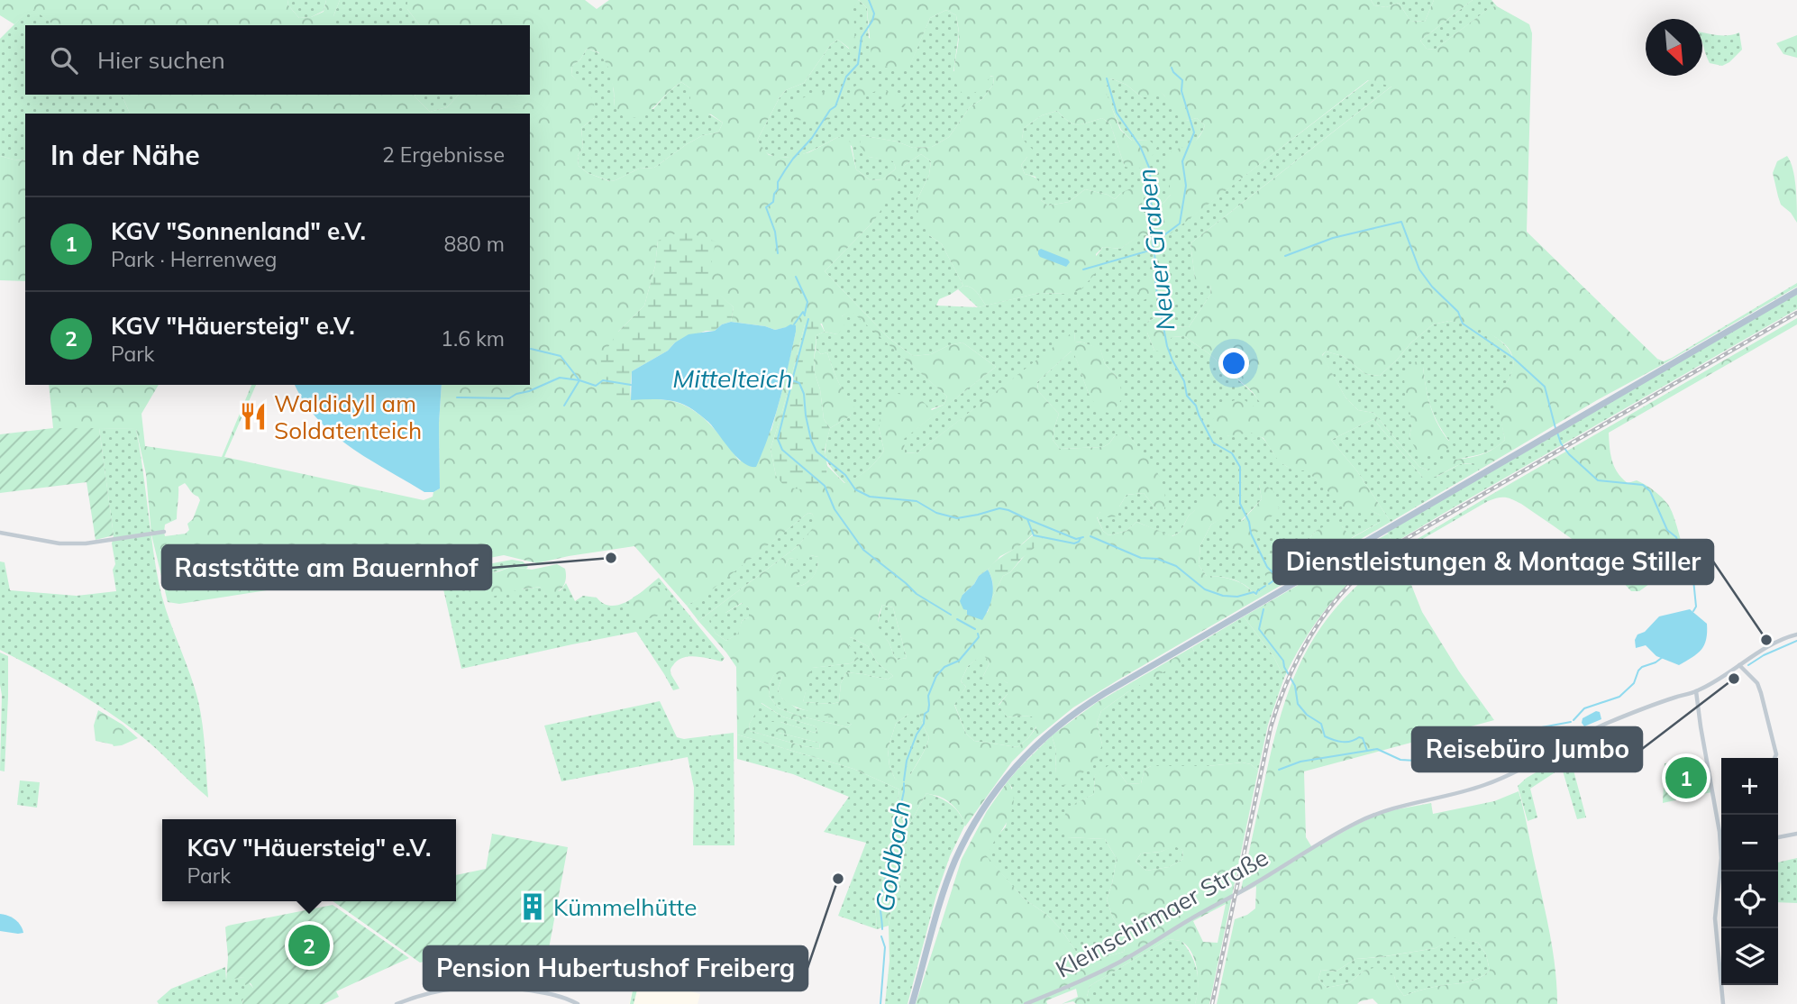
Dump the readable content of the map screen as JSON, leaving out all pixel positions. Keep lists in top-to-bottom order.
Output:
{
  "streets": {
    "street": ["Kleinschirmaer Straße"]
  },
  "water": ["Neuer Graben", "Mittelteich", "Goldbach"],
  "places": {
    "restaurant": ["Waldidyll am Soldatenteich"],
    "other": [
      "Raststätte am Bauernhof",
      "Dienstleistungen & Montage Stiller",
      "Reisebüro Jumbo",
      "Pension Hubertushof Freiberg"
    ],
    "building": ["Kümmelhütte"]
  },
  "north": "bottom right",
  "page": {
    "search": "Hier suchen",
    "heading": ["In der Nähe", "2 Ergebnisse"],
    "list": [
      {
        "mark": "1",
        "name": "KGV \"Sonnenland\" e.V.",
        "note": "Park · Herrenweg",
        "value": "880 m"
      },
      {
        "mark": "2",
        "name": "KGV \"Häuersteig\" e.V.",
        "note": "Park",
        "value": "1.6 km"
      }
    ],
    "pins": ["1", "2"],
    "map_buttons": ["+", "−"],
    "popup": ["KGV \"Häuersteig\" e.V.", "Park"]
  }
}
